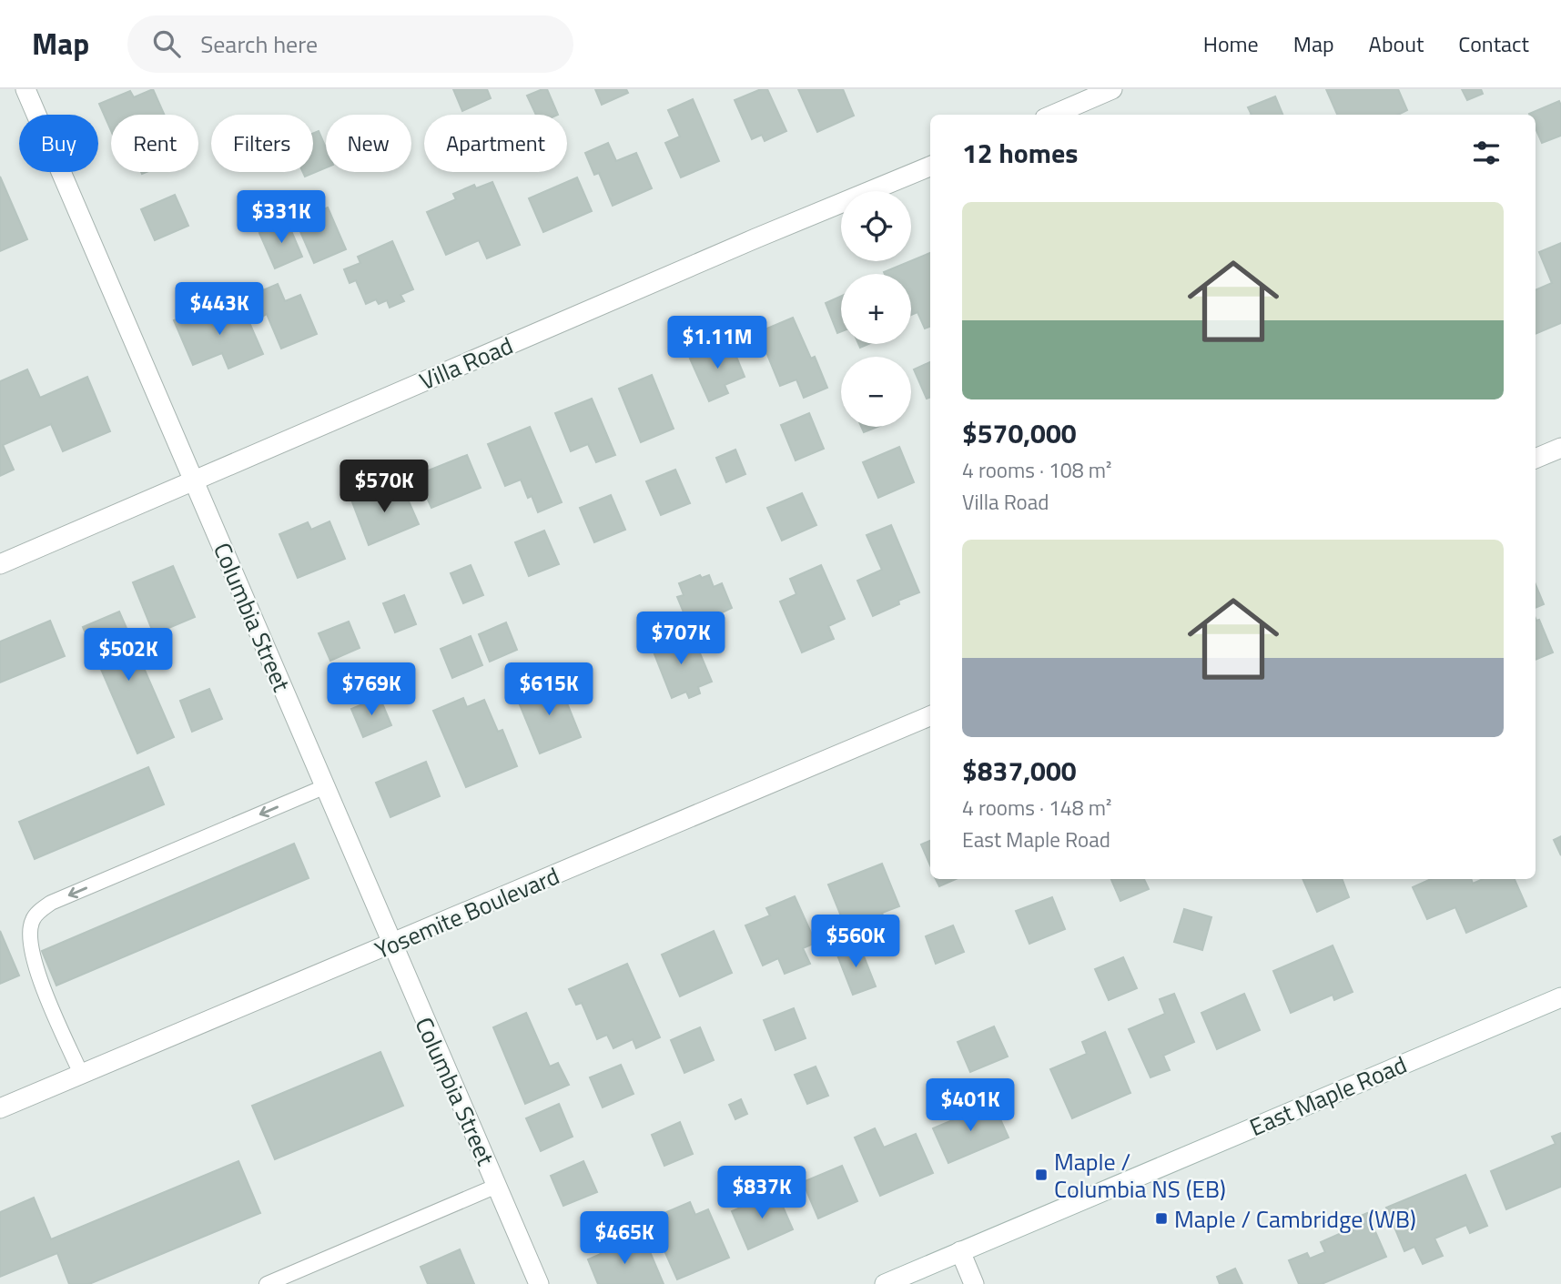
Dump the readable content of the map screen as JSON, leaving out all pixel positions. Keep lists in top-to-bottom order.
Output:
{
  "streets": {
    "street": [
      "Villa Road",
      "Columbia Street",
      "Yosemite Boulevard",
      "East Maple Road"
    ]
  },
  "crossings": [
    ["Villa Road", "Columbia Street"],
    ["Columbia Street", "Yosemite Boulevard"]
  ],
  "places": {
    "transit": ["Maple / Columbia NS (EB)", "Maple / Cambridge (WB)"]
  },
  "page": {
    "header": "Map",
    "search": "Search here",
    "nav": [
      "Home",
      "Map",
      "About",
      "Contact"
    ],
    "chip": [
      "Buy",
      "Rent",
      "Filters",
      "New",
      "Apartment"
    ],
    "heading": "12 homes",
    "price": [
      "$331K",
      "$443K",
      "$1.11M",
      "$570K",
      "$707K",
      "$502K",
      "$769K",
      "$615K",
      "$560K",
      "$401K",
      "$837K",
      "$465K"
    ],
    "map_buttons": ["+", "−"],
    "list": [
      {
        "name": "$570,000",
        "note": "4 rooms · 108 m² · Villa Road"
      },
      {
        "name": "$837,000",
        "note": "4 rooms · 148 m² · East Maple Road"
      }
    ]
  }
}
